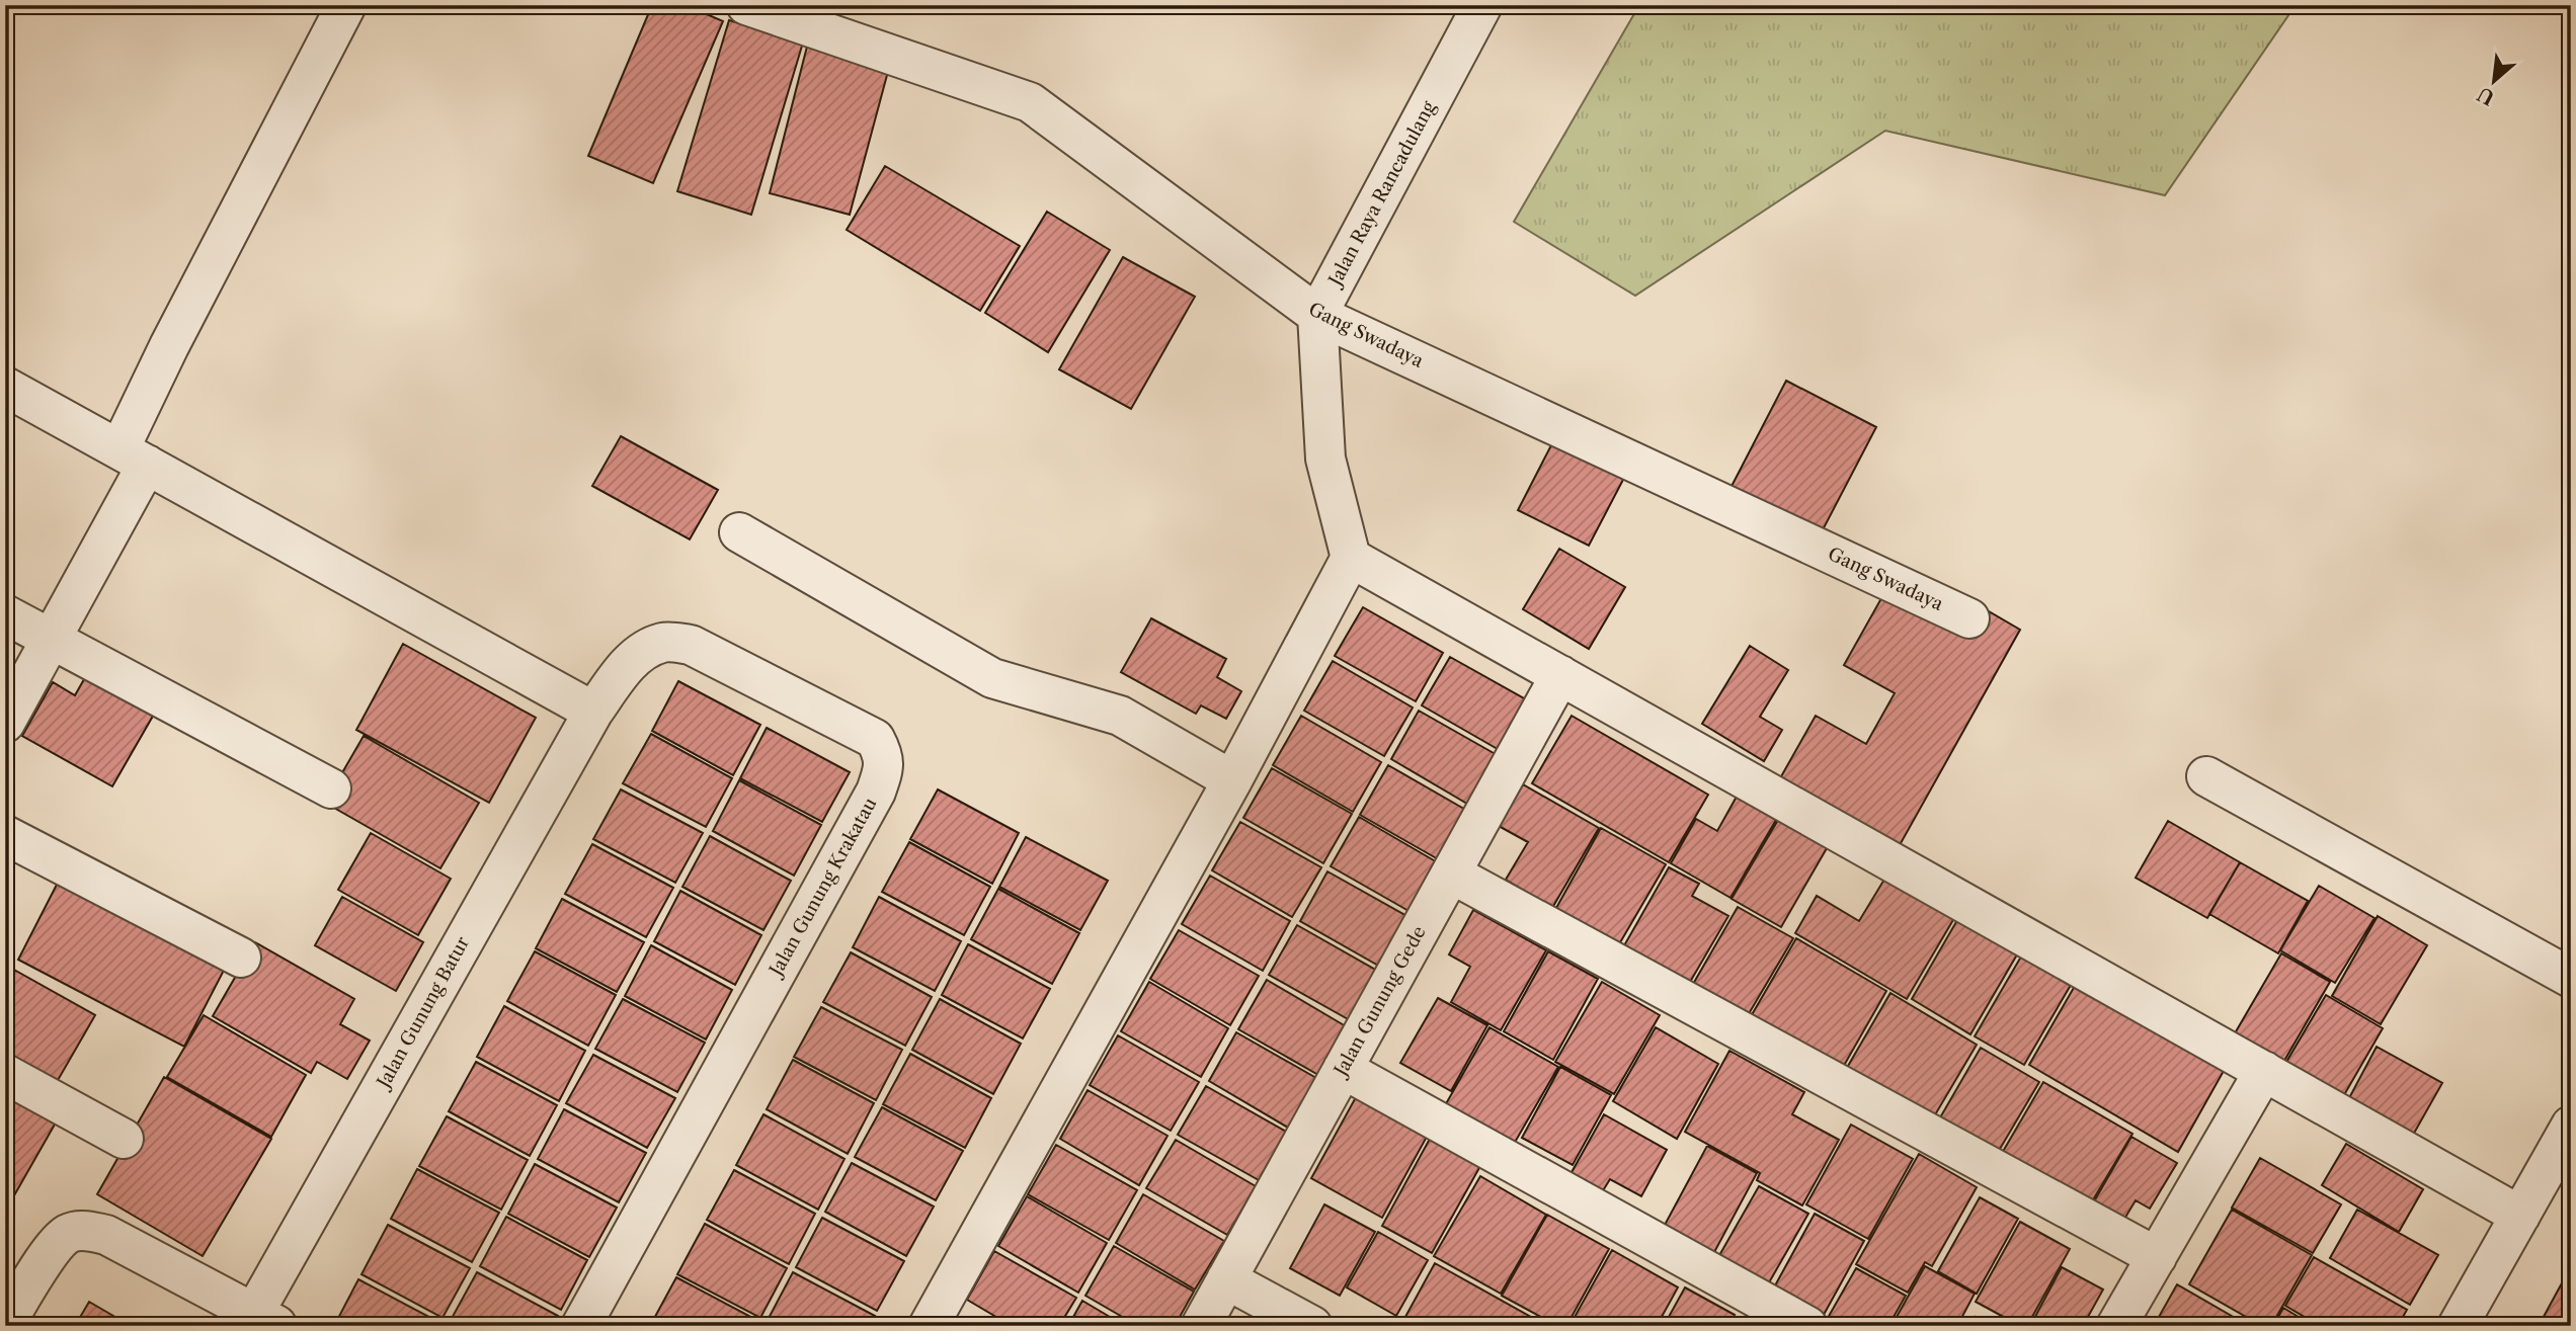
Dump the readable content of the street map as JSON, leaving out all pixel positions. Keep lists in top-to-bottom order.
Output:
{
  "streets": {
    "street": [
      "Jalan Raya Rancadulang",
      "Gang Swadaya",
      "Jalan Gunung Krakatau",
      "Jalan Gunung Gede",
      "Jalan Gunung Batur"
    ]
  },
  "crossings": [
    ["Jalan Raya Rancadulang", "Gang Swadaya"],
    ["Jalan Gunung Krakatau", "Jalan Gunung Batur"]
  ],
  "north": "bottom left"
}
